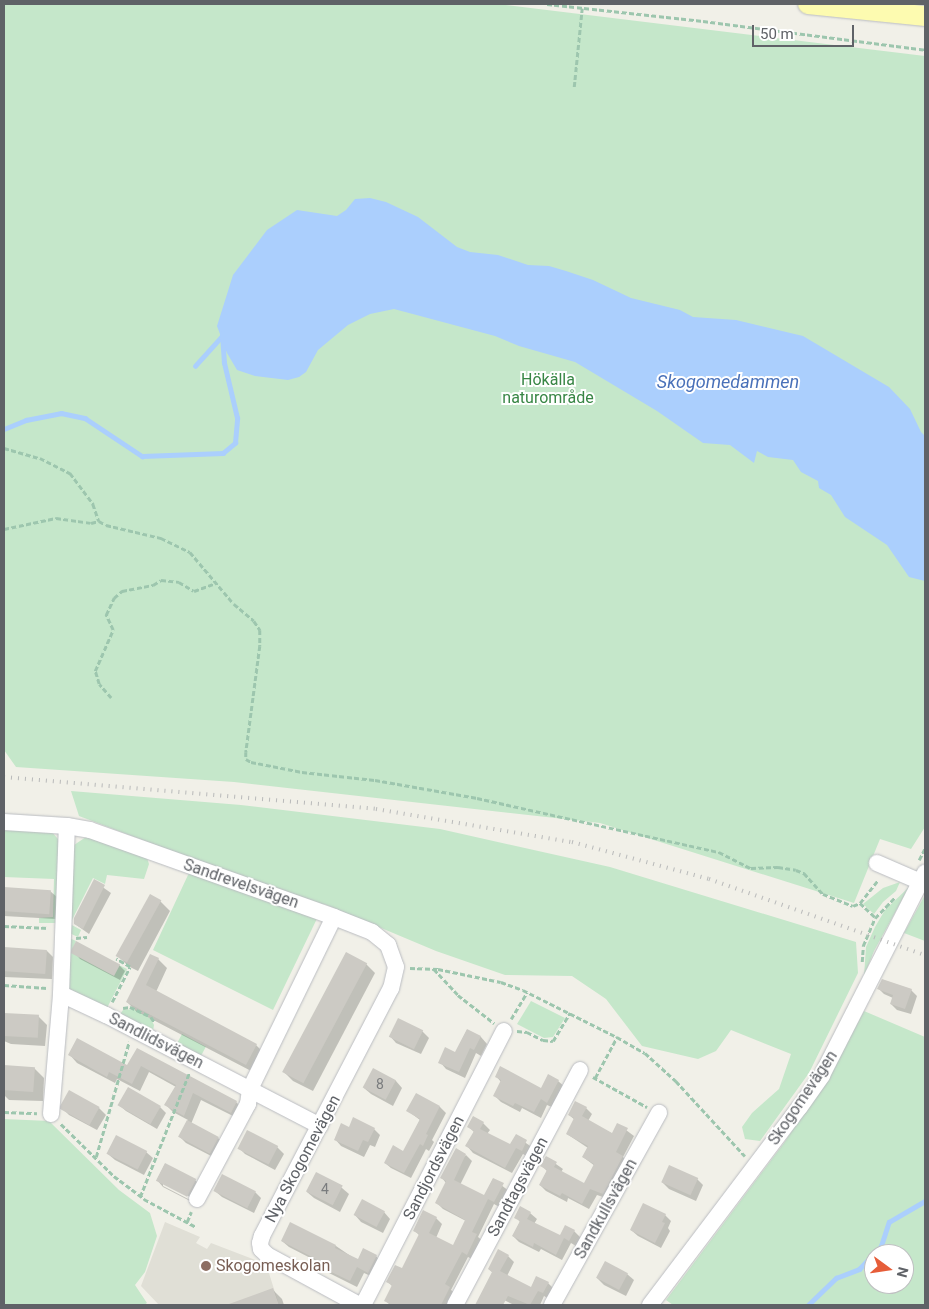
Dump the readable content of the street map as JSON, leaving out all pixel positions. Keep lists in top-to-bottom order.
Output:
{
  "streets": {
    "street": [
      "Sandrevelsvägen",
      "Sandlidsvägen",
      "Skogomevägen",
      "Nya Skogomevägen",
      "Sandjordsvägen",
      "Sandtagsvägen",
      "Sandkullsvägen"
    ]
  },
  "crossings": [
    ["Sandrevelsvägen", "Nya Skogomevägen"],
    ["Sandlidsvägen", "Nya Skogomevägen"],
    ["Nya Skogomevägen", "Sandjordsvägen"]
  ],
  "water": ["Skogomedammen"],
  "parks": ["Hökälla naturområde"],
  "places": ["Skogomeskolan"],
  "house_numbers": ["8", "4"],
  "scale_bar": "50 m",
  "north": "right"
}
